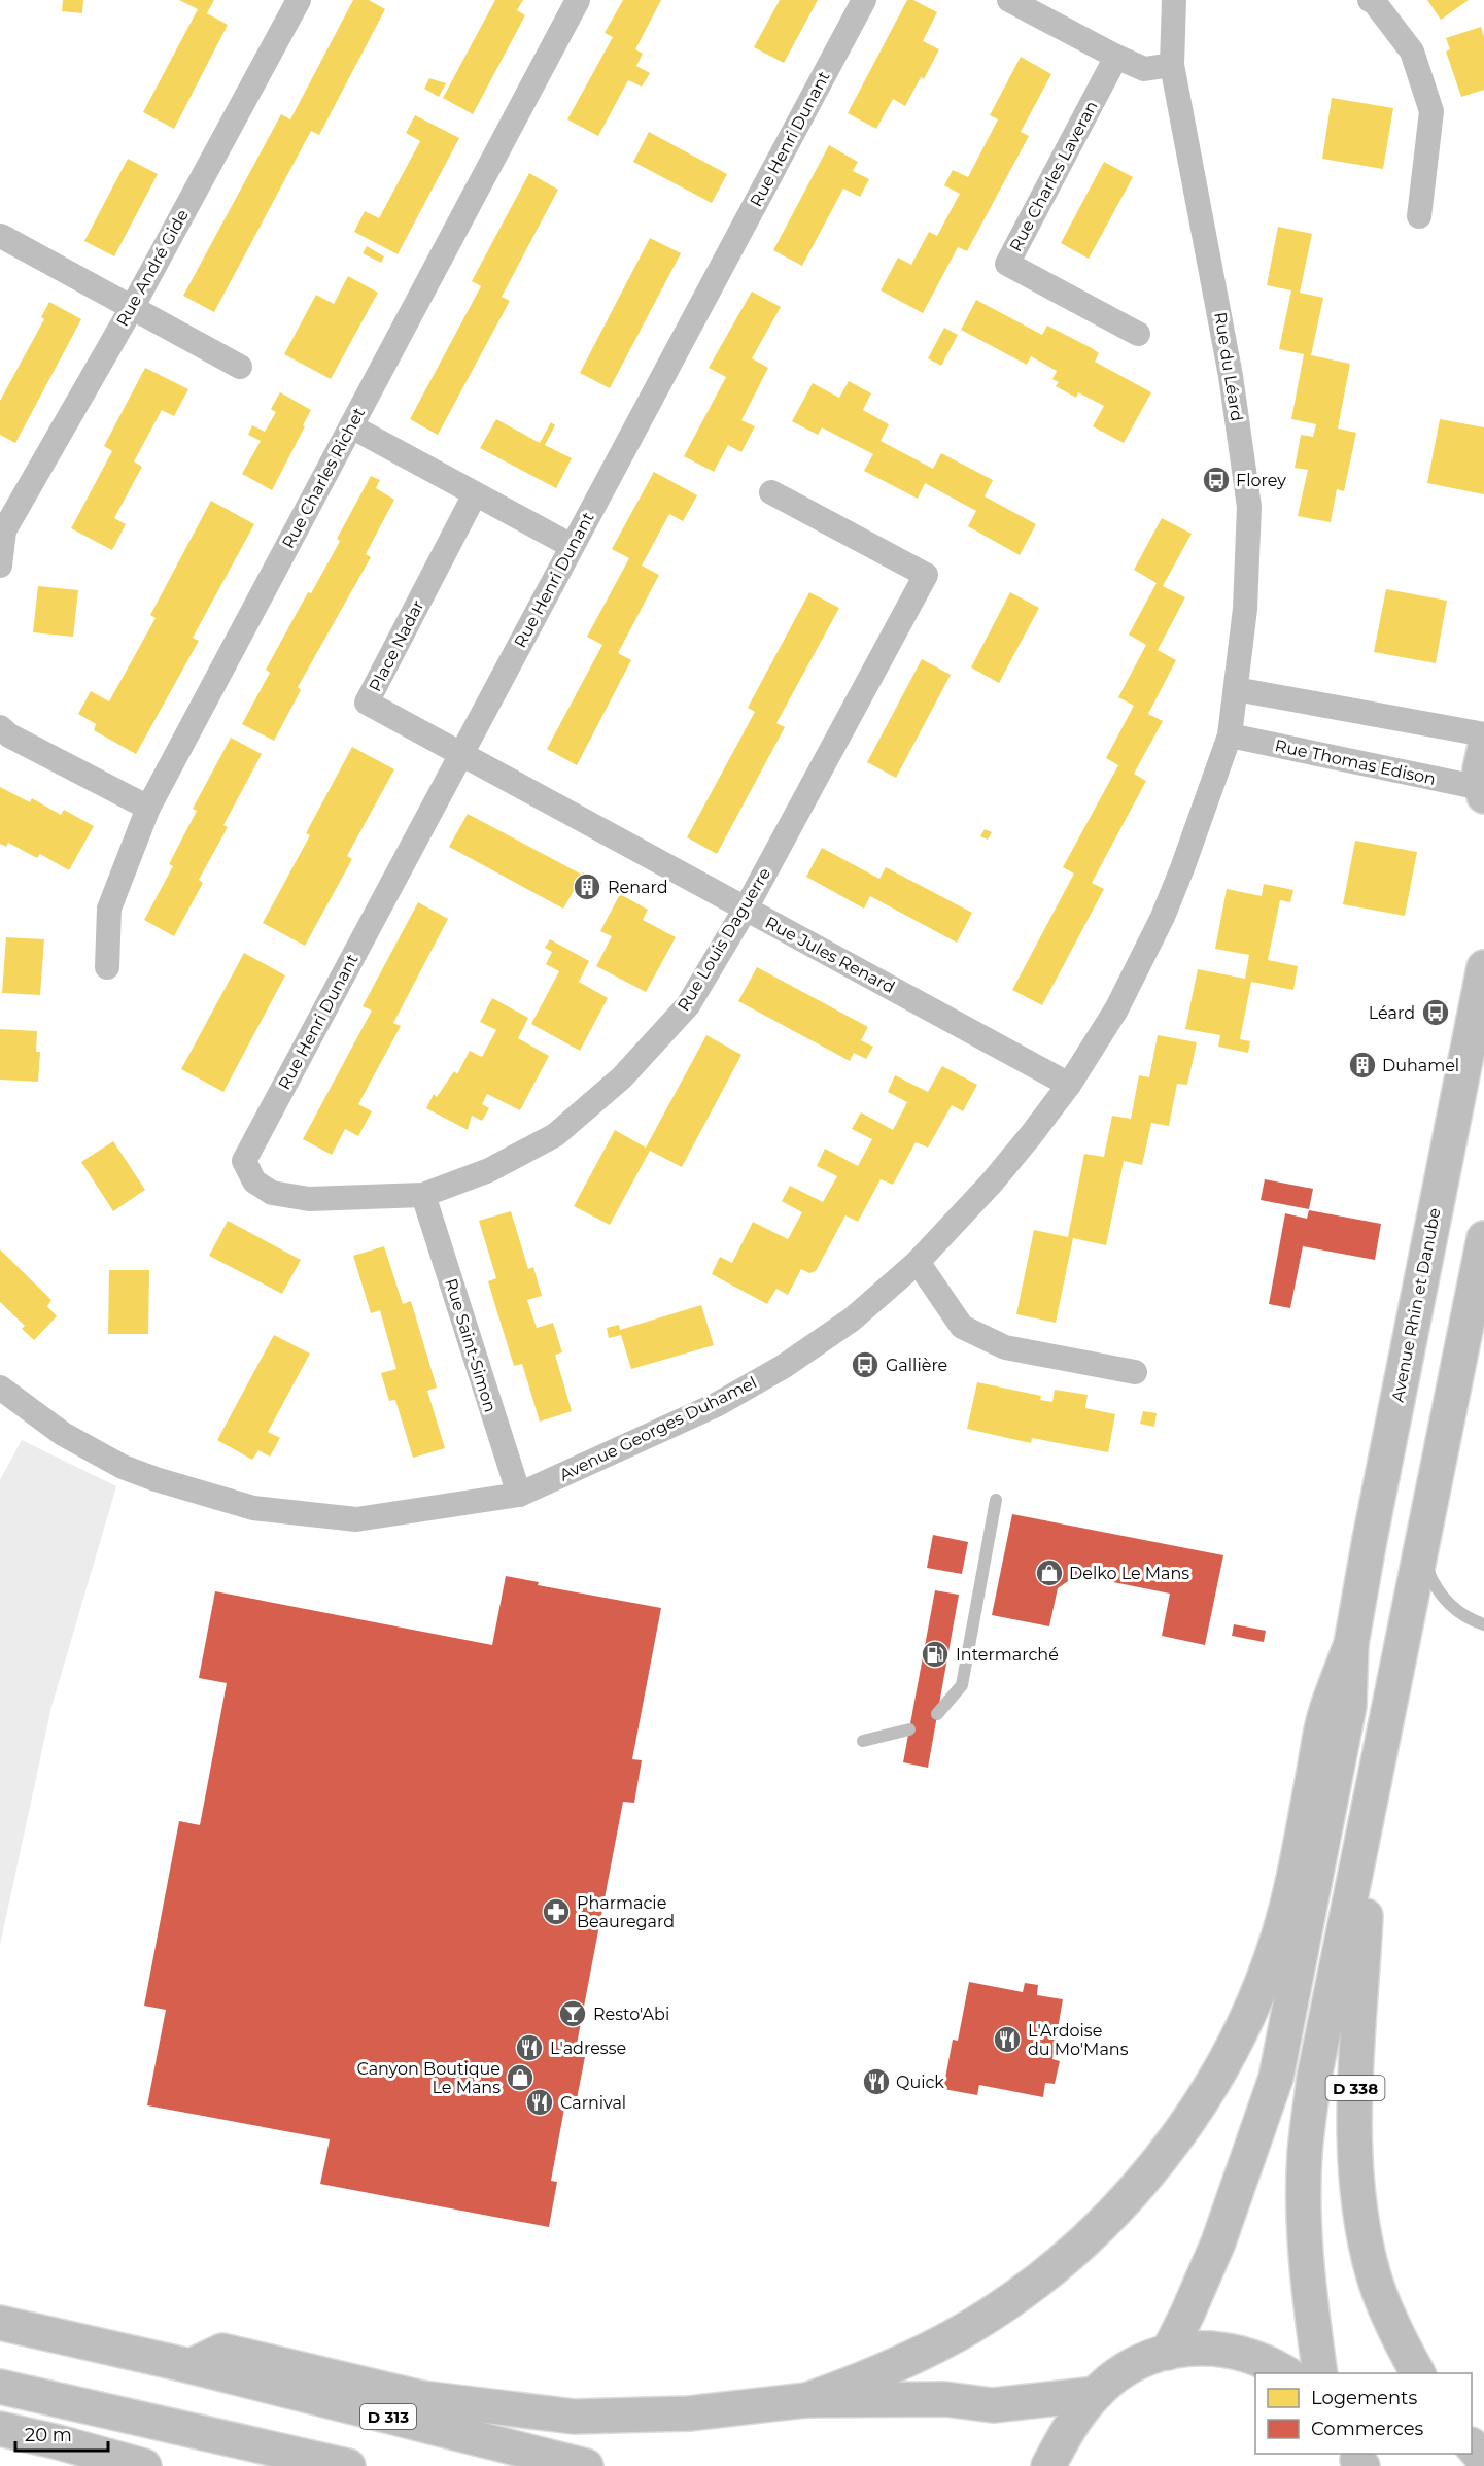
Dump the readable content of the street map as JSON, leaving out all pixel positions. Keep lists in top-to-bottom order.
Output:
{
  "streets": {
    "main road": ["Avenue Rhin et Danube", "D 338", "D 313"],
    "street": [
      "Rue Henri Dunant",
      "Rue Charles Laveran",
      "Rue André Gide",
      "Rue du Léard",
      "Rue Charles Richet",
      "Place Nadar",
      "Rue Thomas Edison",
      "Rue Louis Daguerre",
      "Rue Jules Renard",
      "Rue Saint-Simon",
      "Avenue Georges Duhamel"
    ]
  },
  "crossings": [
    ["Rue Henri Dunant", "Place Nadar"],
    ["Rue Henri Dunant", "Rue Louis Daguerre"],
    ["Rue Henri Dunant", "Rue Jules Renard"],
    ["Rue du Léard", "Rue Thomas Edison"],
    ["Rue du Léard", "Avenue Georges Duhamel"],
    ["Place Nadar", "Rue Jules Renard"],
    ["Rue Thomas Edison", "Avenue Georges Duhamel"],
    ["Rue Louis Daguerre", "Rue Jules Renard"],
    ["Rue Louis Daguerre", "Rue Saint-Simon"],
    ["Rue Jules Renard", "Avenue Georges Duhamel"],
    ["Rue Saint-Simon", "Avenue Georges Duhamel"]
  ],
  "places": {
    "bus stop": ["Florey", "Léard", "Gallière"],
    "building": ["Renard", "Duhamel"],
    "shop": ["Delko Le Mans", "Canyon Boutique Le Mans"],
    "fuel station": ["Intermarché"],
    "pharmacy": ["Pharmacie Beauregard"],
    "bar": ["Resto'Abi"],
    "restaurant": [
      "L'Ardoise du Mo'Mans",
      "L'adresse",
      "Quick",
      "Carnival"
    ]
  },
  "legend": ["Logements", "Commerces"],
  "scale_bar": "20 m"
}
